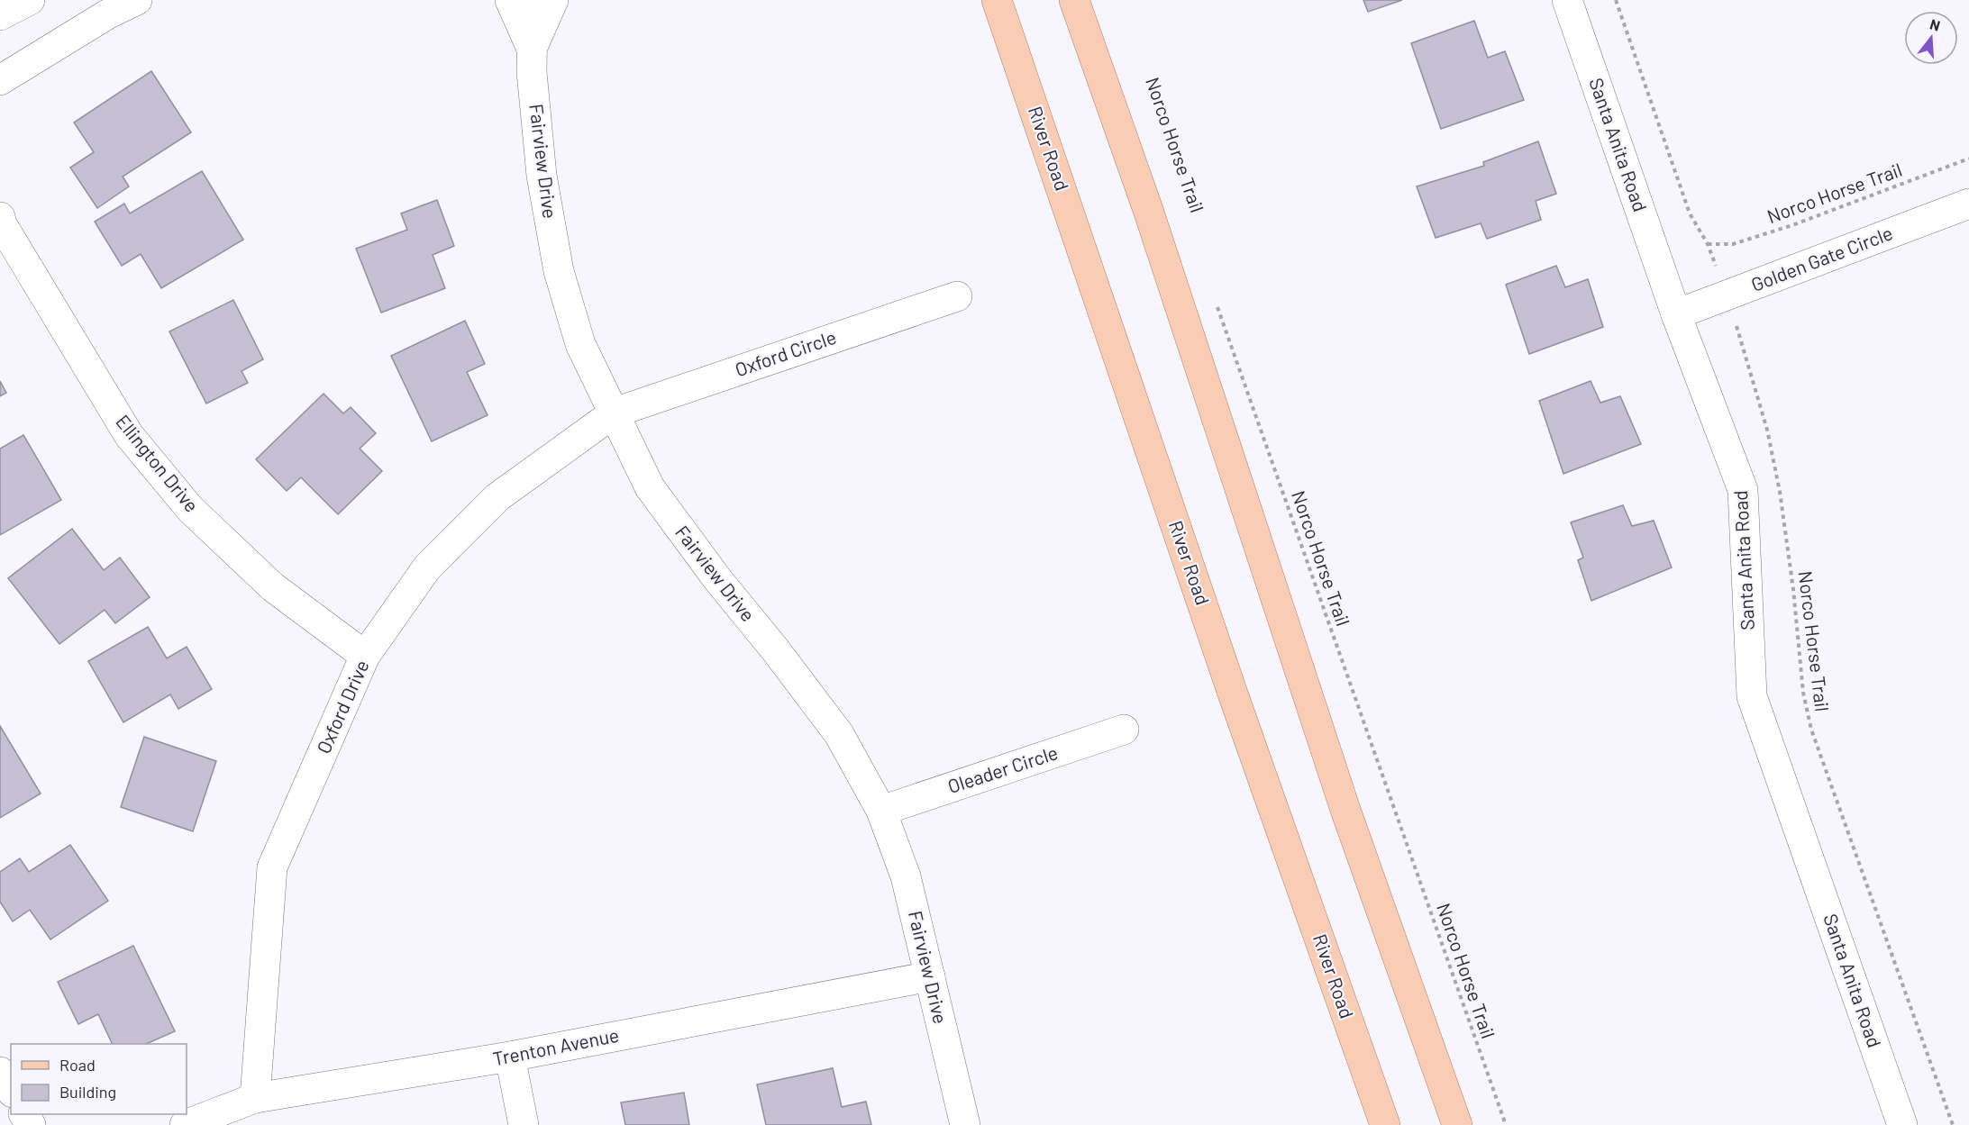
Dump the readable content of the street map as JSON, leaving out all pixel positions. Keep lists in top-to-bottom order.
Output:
{
  "streets": {
    "main road": ["River Road"],
    "street": [
      "Santa Anita Road",
      "Fairview Drive",
      "Golden Gate Circle",
      "Oxford Circle",
      "Ellington Drive",
      "Oxford Drive",
      "Oleader Circle",
      "Trenton Avenue"
    ],
    "path": ["Norco Horse Trail"]
  },
  "crossings": [
    ["Norco Horse Trail", "Golden Gate Circle"],
    ["Santa Anita Road", "Golden Gate Circle"],
    ["Fairview Drive", "Oxford Circle"],
    ["Fairview Drive", "Oxford Drive"],
    ["Fairview Drive", "Oleader Circle"],
    ["Fairview Drive", "Trenton Avenue"],
    ["Oxford Circle", "Oxford Drive"],
    ["Ellington Drive", "Oxford Drive"],
    ["Oxford Drive", "Trenton Avenue"]
  ],
  "legend": ["Road", "Building"],
  "north": "top"
}
